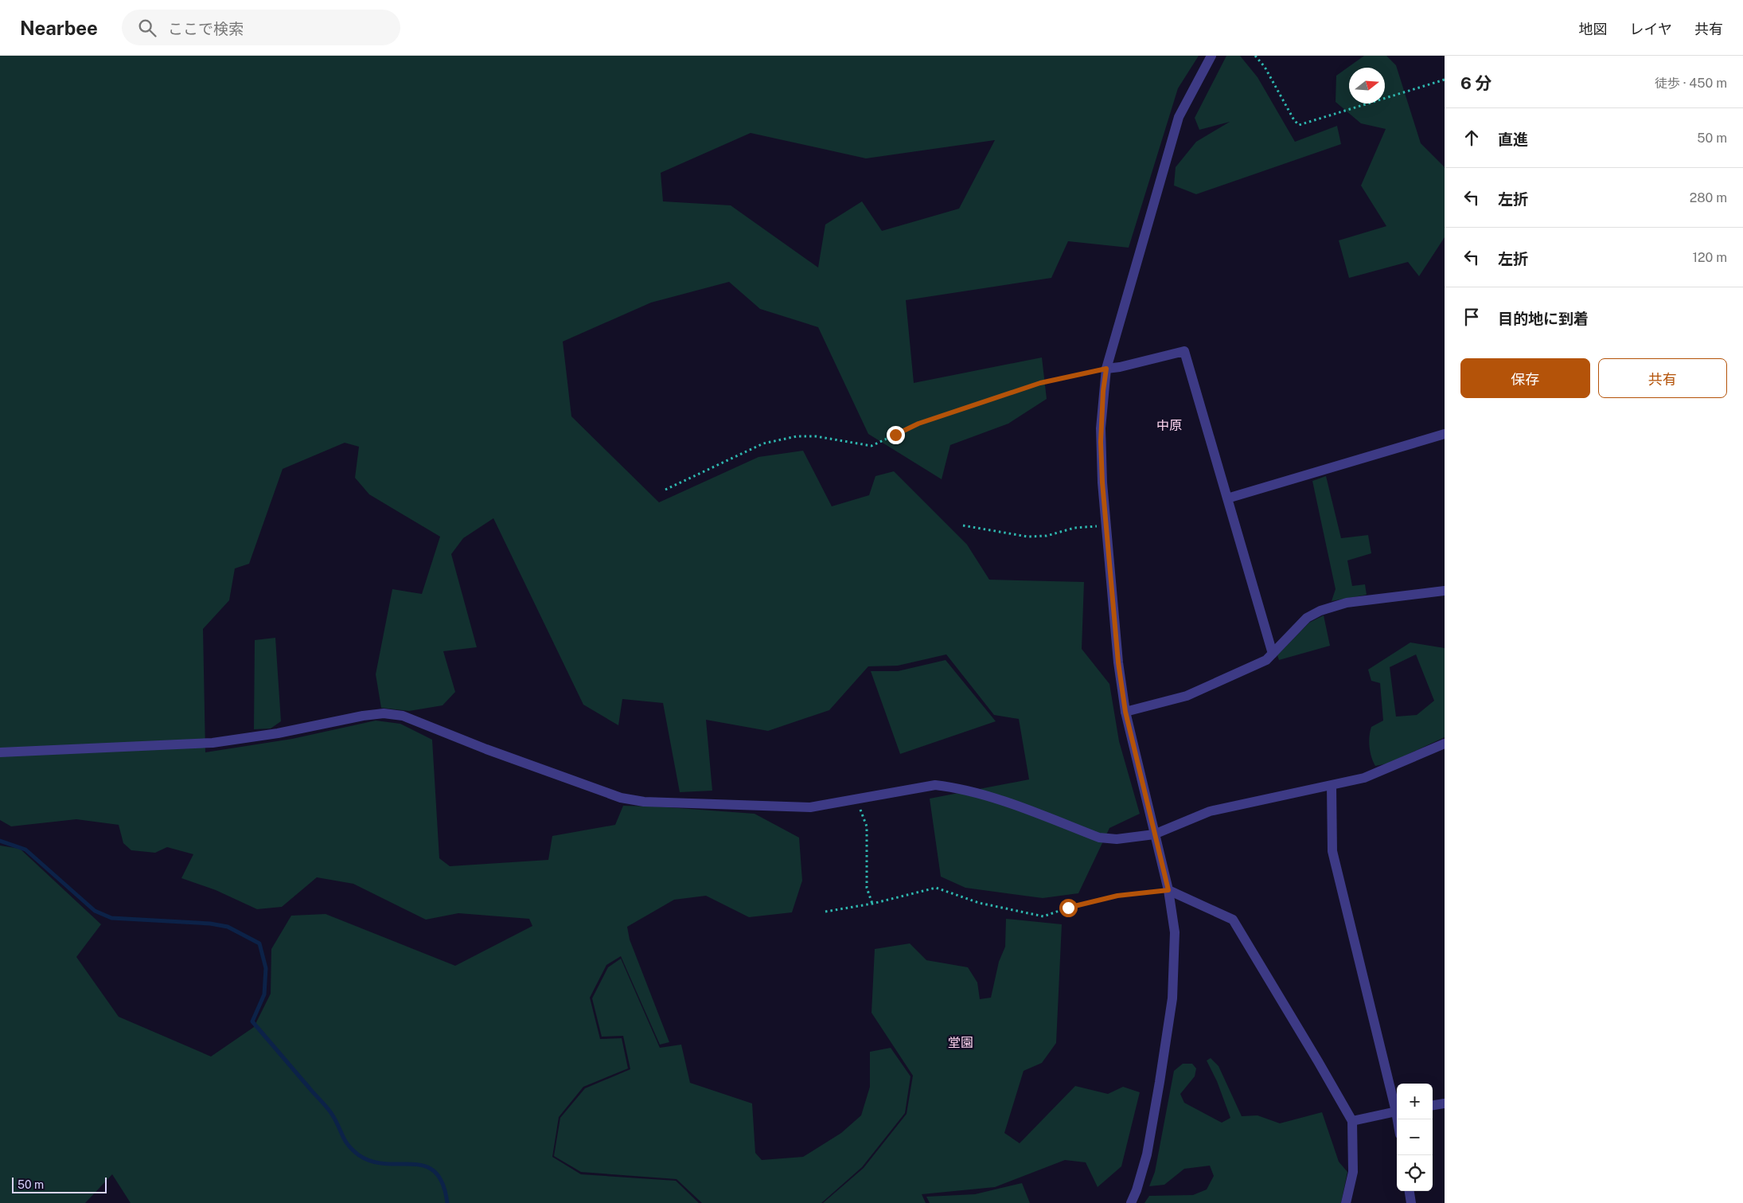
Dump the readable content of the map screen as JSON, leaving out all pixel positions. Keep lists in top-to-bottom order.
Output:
{
  "districts": ["中原", "堂園"],
  "scale_bar": "50 m",
  "north": "right",
  "page": {
    "header": "Nearbee",
    "search": "ここで検索",
    "nav": ["地図", "レイヤ", "共有"],
    "heading": ["6 分", "徒歩 · 450 m"],
    "list": [
      ["直進", "50 m"],
      ["左折", "280 m"],
      ["左折", "120 m"],
      "目的地に到着"
    ],
    "buttons": ["保存", "共有"],
    "map_buttons": ["+", "−"],
    "scale": "50 m"
  }
}
